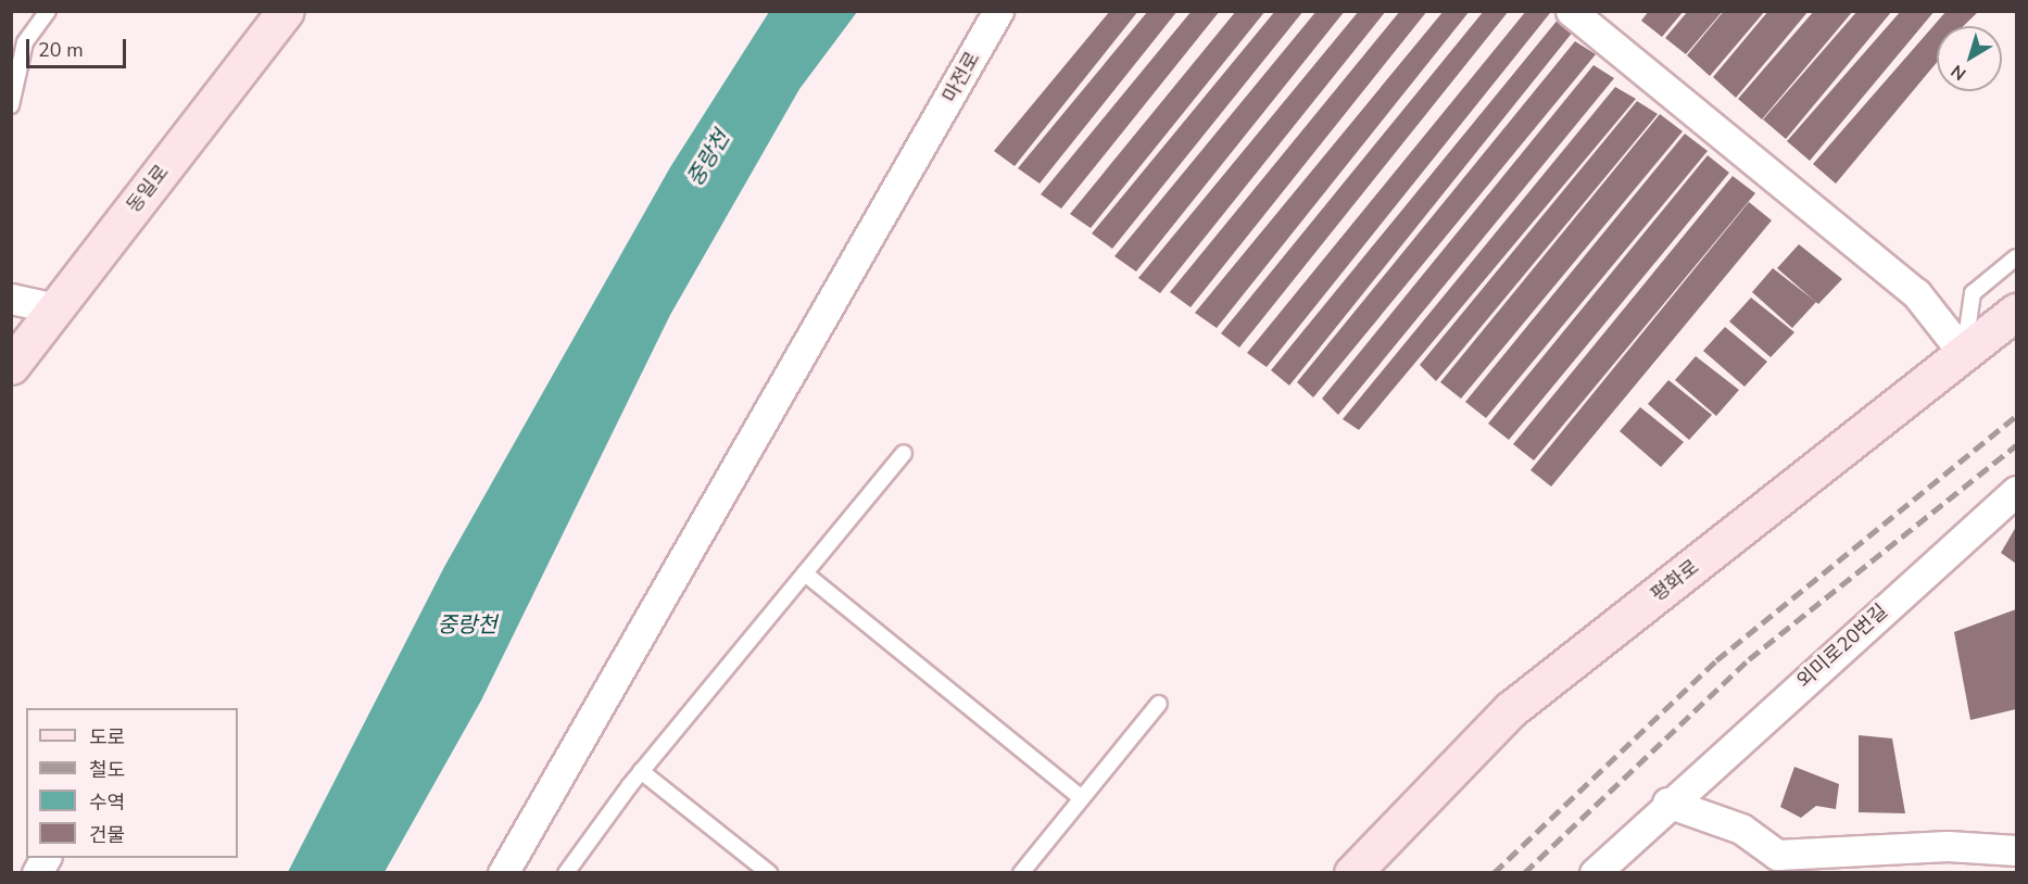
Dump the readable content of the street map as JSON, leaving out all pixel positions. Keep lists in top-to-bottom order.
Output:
{
  "streets": {
    "main road": ["동일로", "평화로"],
    "street": ["마전로", "외미로20번길"]
  },
  "water": ["중랑천"],
  "legend": [
    "도로",
    "철도",
    "수역",
    "건물"
  ],
  "scale_bar": "20 m",
  "north": "bottom left"
}
